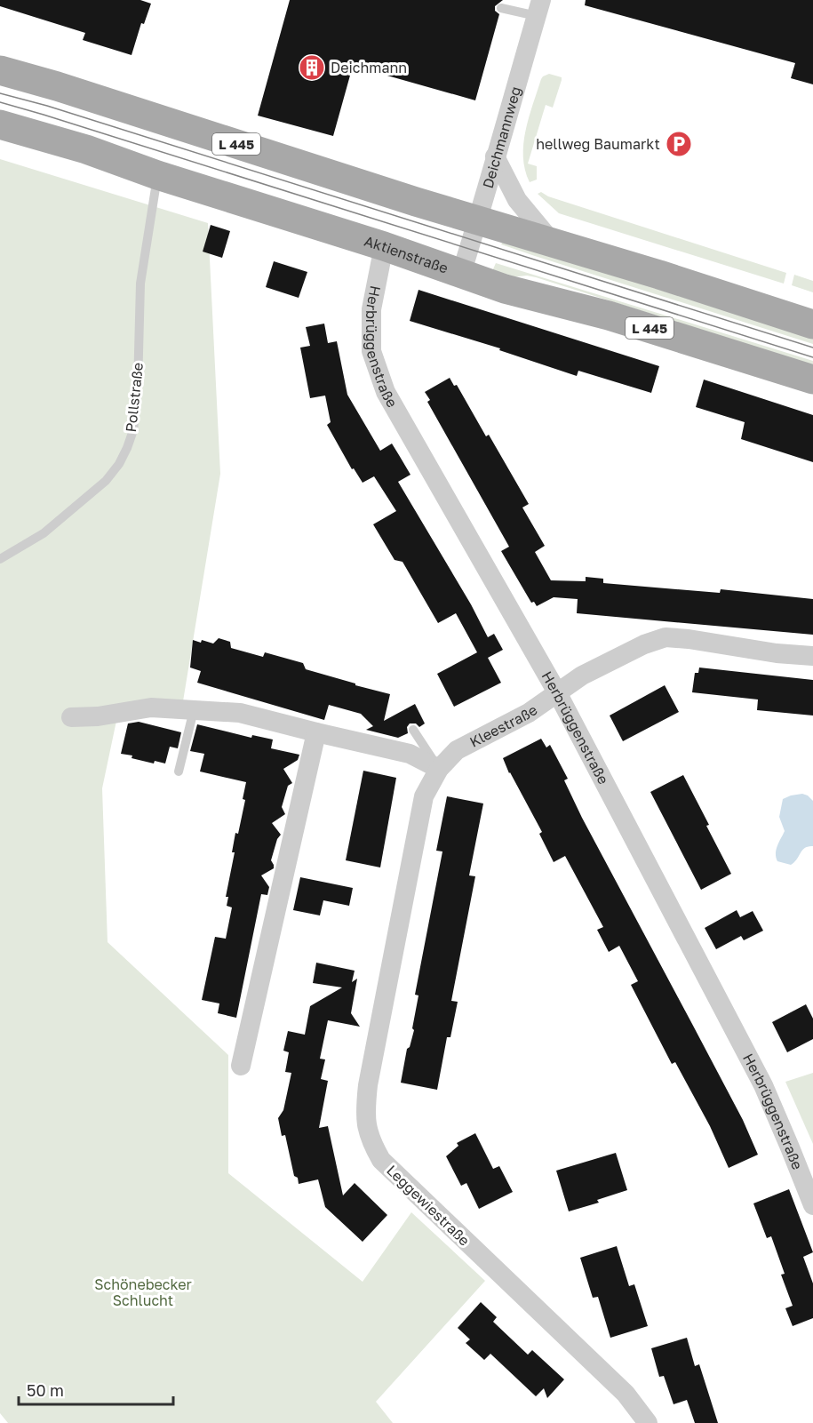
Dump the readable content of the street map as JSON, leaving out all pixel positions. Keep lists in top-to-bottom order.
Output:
{
  "streets": {
    "main road": ["L 445", "Aktienstraße"],
    "street": [
      "Deichmannweg",
      "Herbrüggenstraße",
      "Kleestraße",
      "Leggewiestraße"
    ],
    "lane": ["Pollstraße"]
  },
  "crossings": [
    ["Deichmannweg", "L 445"],
    ["Deichmannweg", "Aktienstraße"],
    ["Aktienstraße", "Herbrüggenstraße"],
    ["Aktienstraße", "Pollstraße"],
    ["Herbrüggenstraße", "Kleestraße"],
    ["Kleestraße", "Leggewiestraße"]
  ],
  "parks": ["Schönebecker Schlucht"],
  "places": {
    "building": ["Deichmann"],
    "parking": ["hellweg Baumarkt"]
  },
  "scale_bar": "50 m"
}
